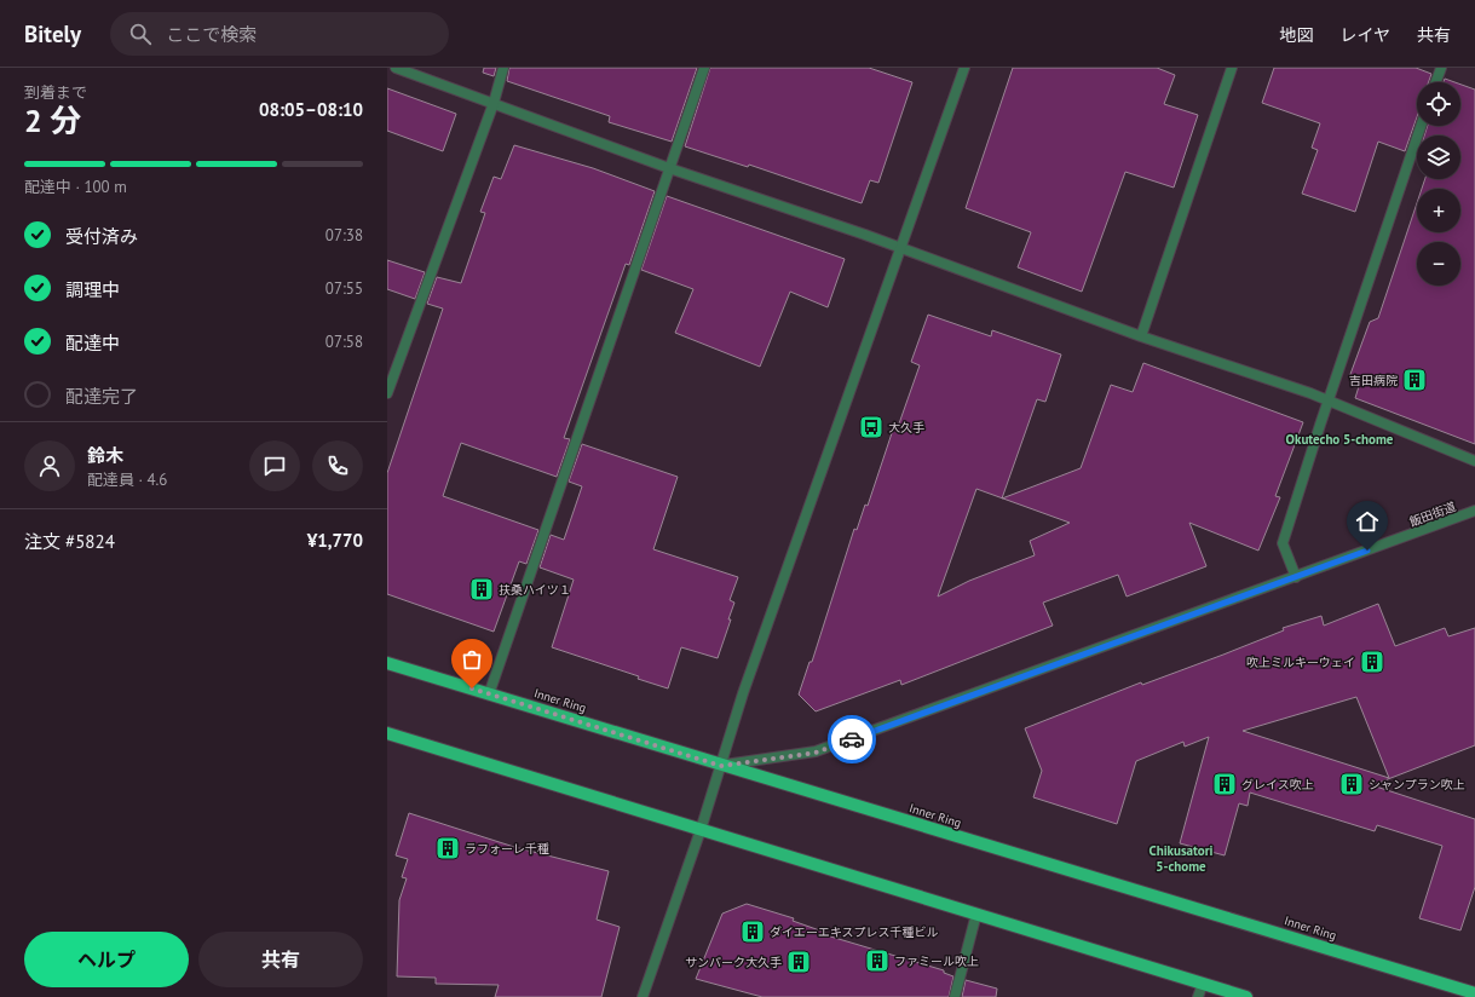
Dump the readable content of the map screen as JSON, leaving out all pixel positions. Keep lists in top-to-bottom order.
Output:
{
  "streets": {
    "main road": ["Inner Ring"],
    "street": ["飯田街道"]
  },
  "crossings": [
    ["飯田街道", "Inner Ring"]
  ],
  "districts": ["Okutecho 5-chome", "Chikusatori 5-chome"],
  "places": {
    "building": [
      "吉田病院",
      "扶桑ハイツ１",
      "吹上ミルキーウェイ",
      "グレイス吹上",
      "シャンプラン吹上",
      "ラフォーレ千種",
      "ダイエーエキスプレス千種ビル",
      "ファミール吹上",
      "サンパーク大久手"
    ],
    "bus stop": ["大久手"]
  },
  "page": {
    "header": "Bitely",
    "search": "ここで検索",
    "nav": ["地図", "レイヤ", "共有"],
    "heading": ["2 分", "到着まで", "08:05–08:10"],
    "panel": [
      "鈴木",
      "配達員 · 4.6",
      "注文 #5824",
      "¥1,770"
    ],
    "map_buttons": ["+", "−"],
    "bar": "配達中 · 100 m",
    "list": [
      ["受付済み", "07:38"],
      ["調理中", "07:55"],
      ["配達中", "07:58"],
      "配達完了"
    ],
    "buttons": ["ヘルプ", "共有"]
  }
}
